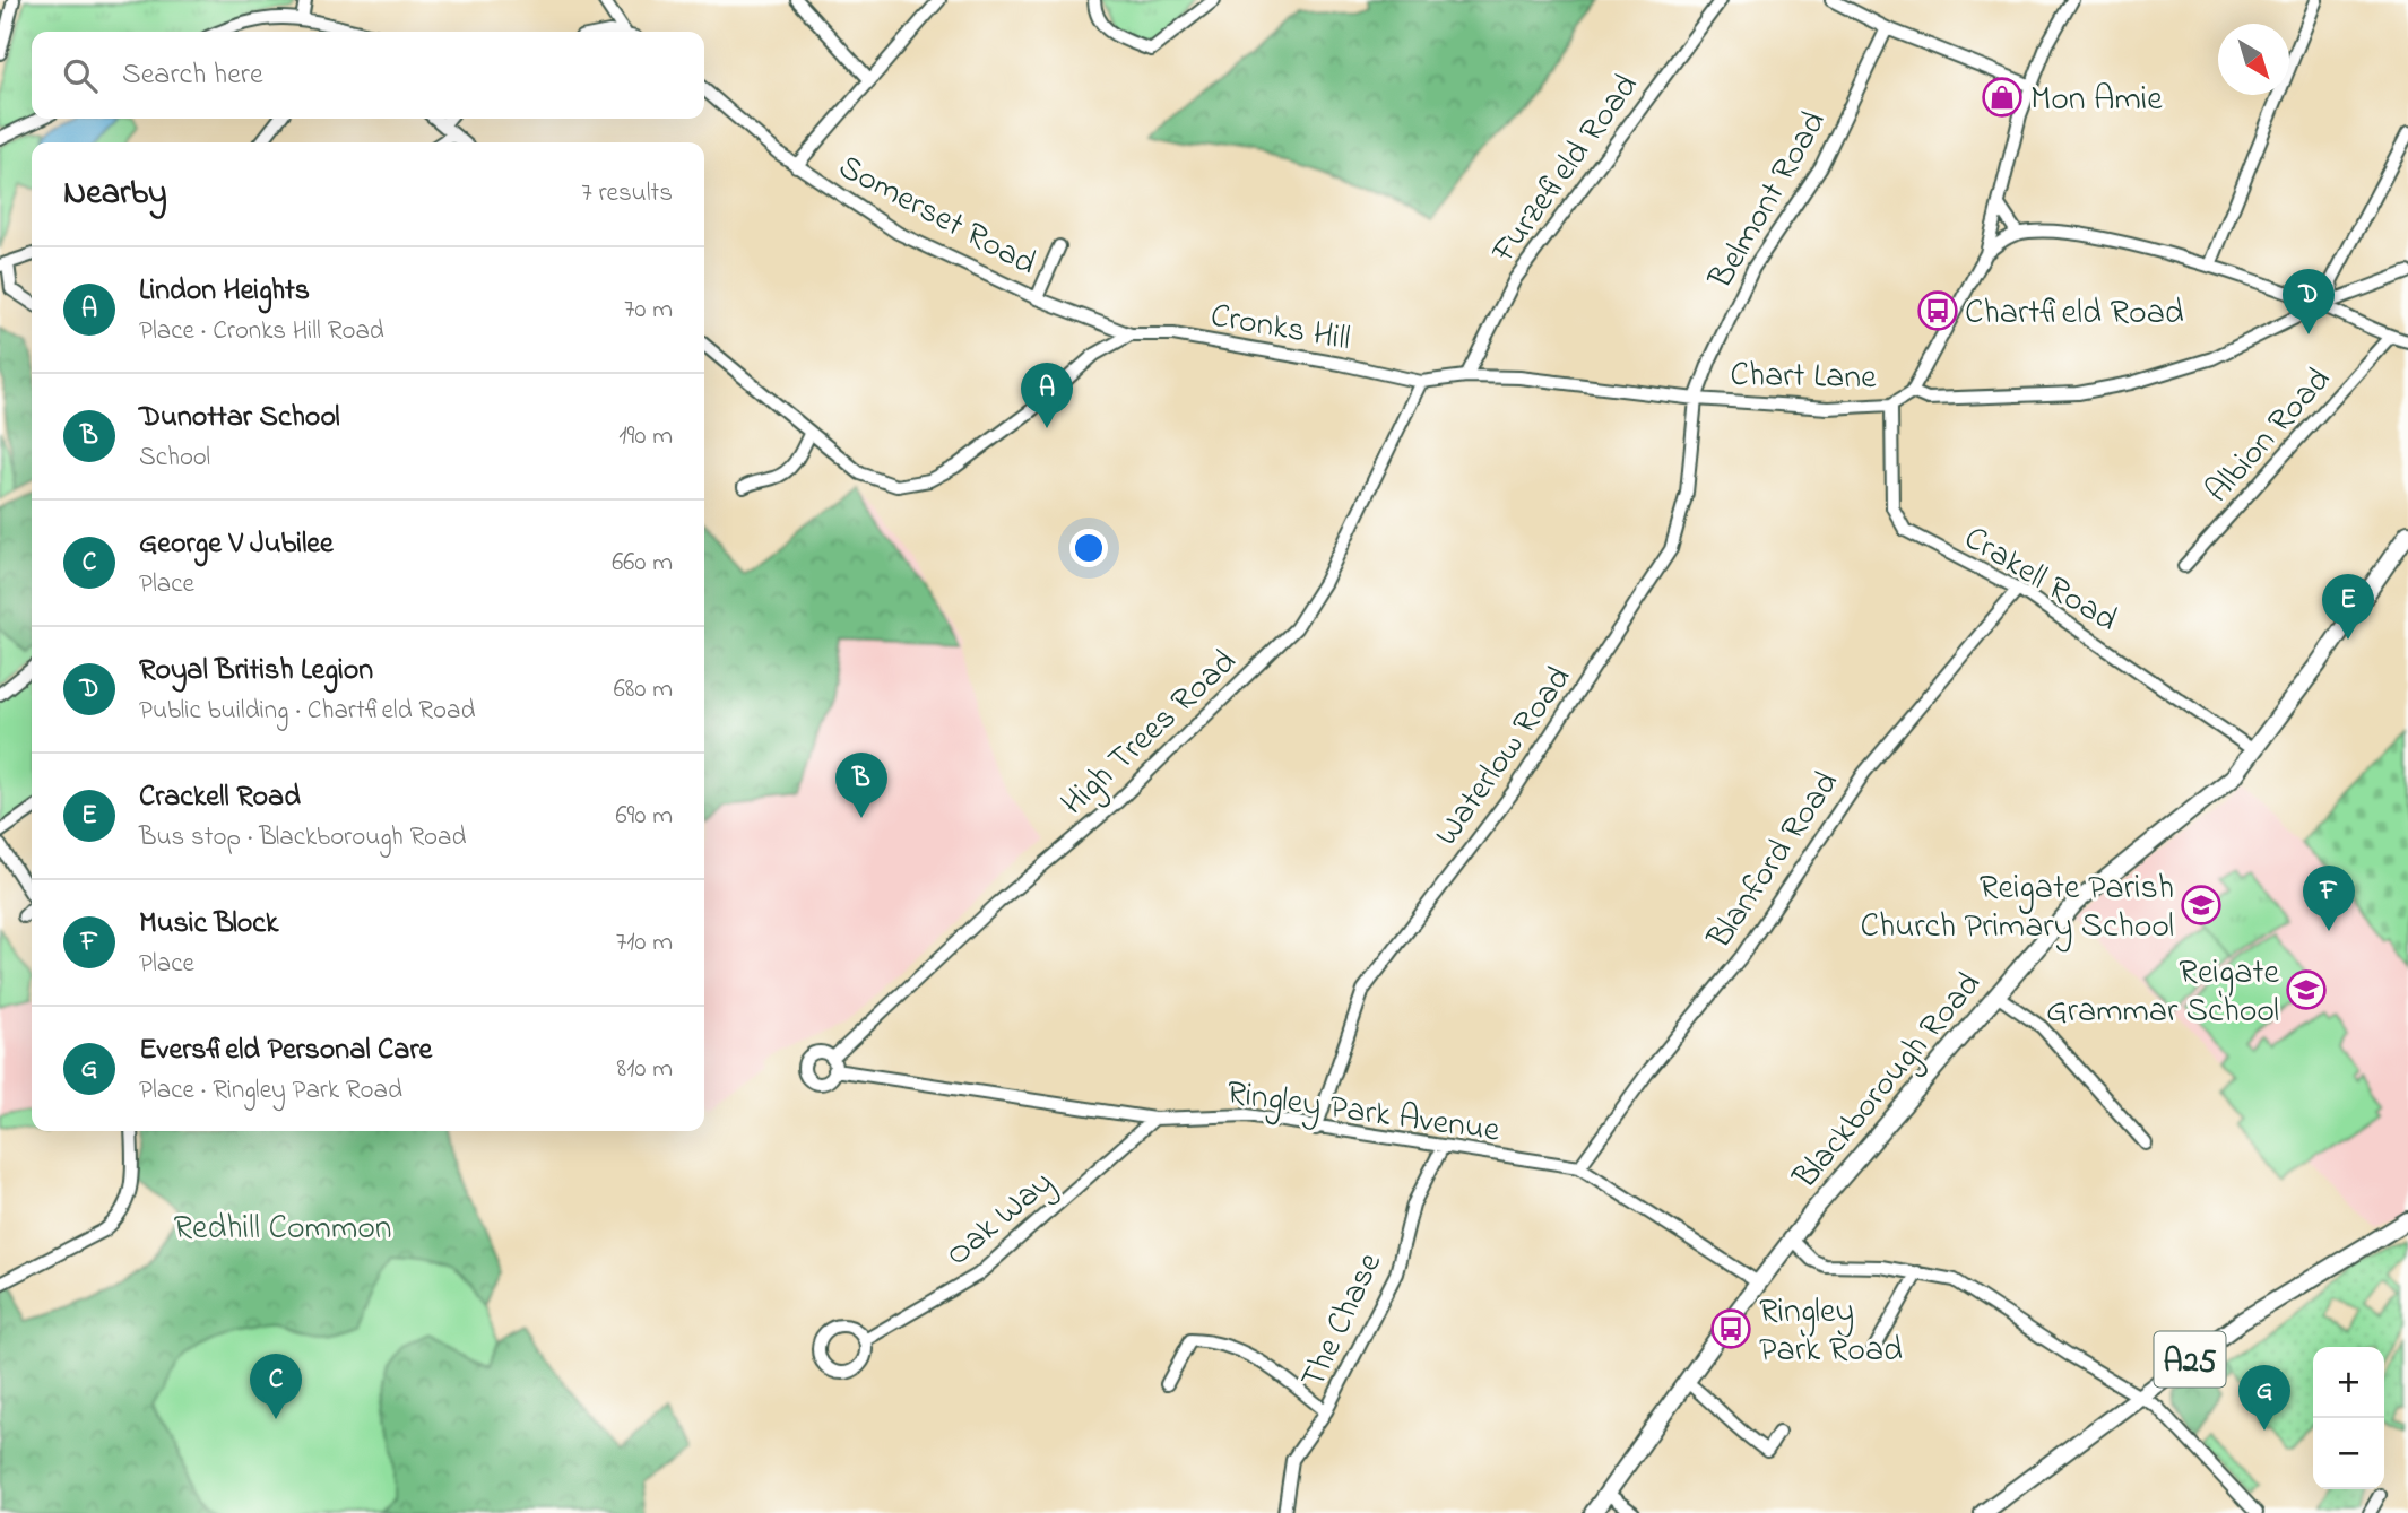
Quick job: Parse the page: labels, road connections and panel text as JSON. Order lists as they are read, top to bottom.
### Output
{
  "streets": {
    "main road": ["Blackborough Road", "A25"],
    "street": [
      "Furzefield Road",
      "Belmont Road",
      "Somerset Road",
      "Cronks Hill",
      "Chart Lane",
      "Albion Road",
      "Crakell Road",
      "High Trees Road",
      "Waterlow Road",
      "Blanford Road",
      "Ringley Park Avenue",
      "Oak Way",
      "The Chase"
    ]
  },
  "crossings": [
    ["Furzefield Road", "Chart Lane"],
    ["Belmont Road", "Chart Lane"],
    ["Belmont Road", "Waterlow Road"],
    ["Somerset Road", "Cronks Hill"],
    ["Cronks Hill", "Chart Lane"],
    ["Cronks Hill", "High Trees Road"],
    ["Chart Lane", "Crakell Road"],
    ["Chart Lane", "High Trees Road"],
    ["Chart Lane", "Waterlow Road"],
    ["Crakell Road", "Blanford Road"],
    ["Crakell Road", "Blackborough Road"],
    ["High Trees Road", "Ringley Park Avenue"],
    ["Waterlow Road", "Ringley Park Avenue"],
    ["Blanford Road", "Ringley Park Avenue"],
    ["Blackborough Road", "Ringley Park Avenue"],
    ["Ringley Park Avenue", "Oak Way"],
    ["Ringley Park Avenue", "The Chase"]
  ],
  "parks": ["Redhill Common"],
  "places": {
    "shop": ["Mon Amie"],
    "bus stop": ["Chartfield Road", "Ringley Park Road"],
    "school or university": ["Reigate Parish Church Primary School", "Reigate Grammar School"]
  },
  "north": "bottom right",
  "page": {
    "search": "Search here",
    "heading": ["Nearby", "7 results"],
    "list": [
      {
        "mark": "A",
        "name": "Lindon Heights",
        "note": "Place · Cronks Hill Road",
        "value": "70 m"
      },
      {
        "mark": "B",
        "name": "Dunottar School",
        "note": "School",
        "value": "190 m"
      },
      {
        "mark": "C",
        "name": "George V Jubilee",
        "note": "Place",
        "value": "660 m"
      },
      {
        "mark": "D",
        "name": "Royal British Legion",
        "note": "Public building · Chartfield Road",
        "value": "680 m"
      },
      {
        "mark": "E",
        "name": "Crackell Road",
        "note": "Bus stop · Blackborough Road",
        "value": "690 m"
      },
      {
        "mark": "F",
        "name": "Music Block",
        "note": "Place",
        "value": "710 m"
      },
      {
        "mark": "G",
        "name": "Eversfield Personal Care",
        "note": "Place · Ringley Park Road",
        "value": "810 m"
      }
    ],
    "pins": [
      "D",
      "A",
      "E",
      "B",
      "F",
      "C",
      "G"
    ],
    "map_buttons": ["+", "−"]
  }
}
